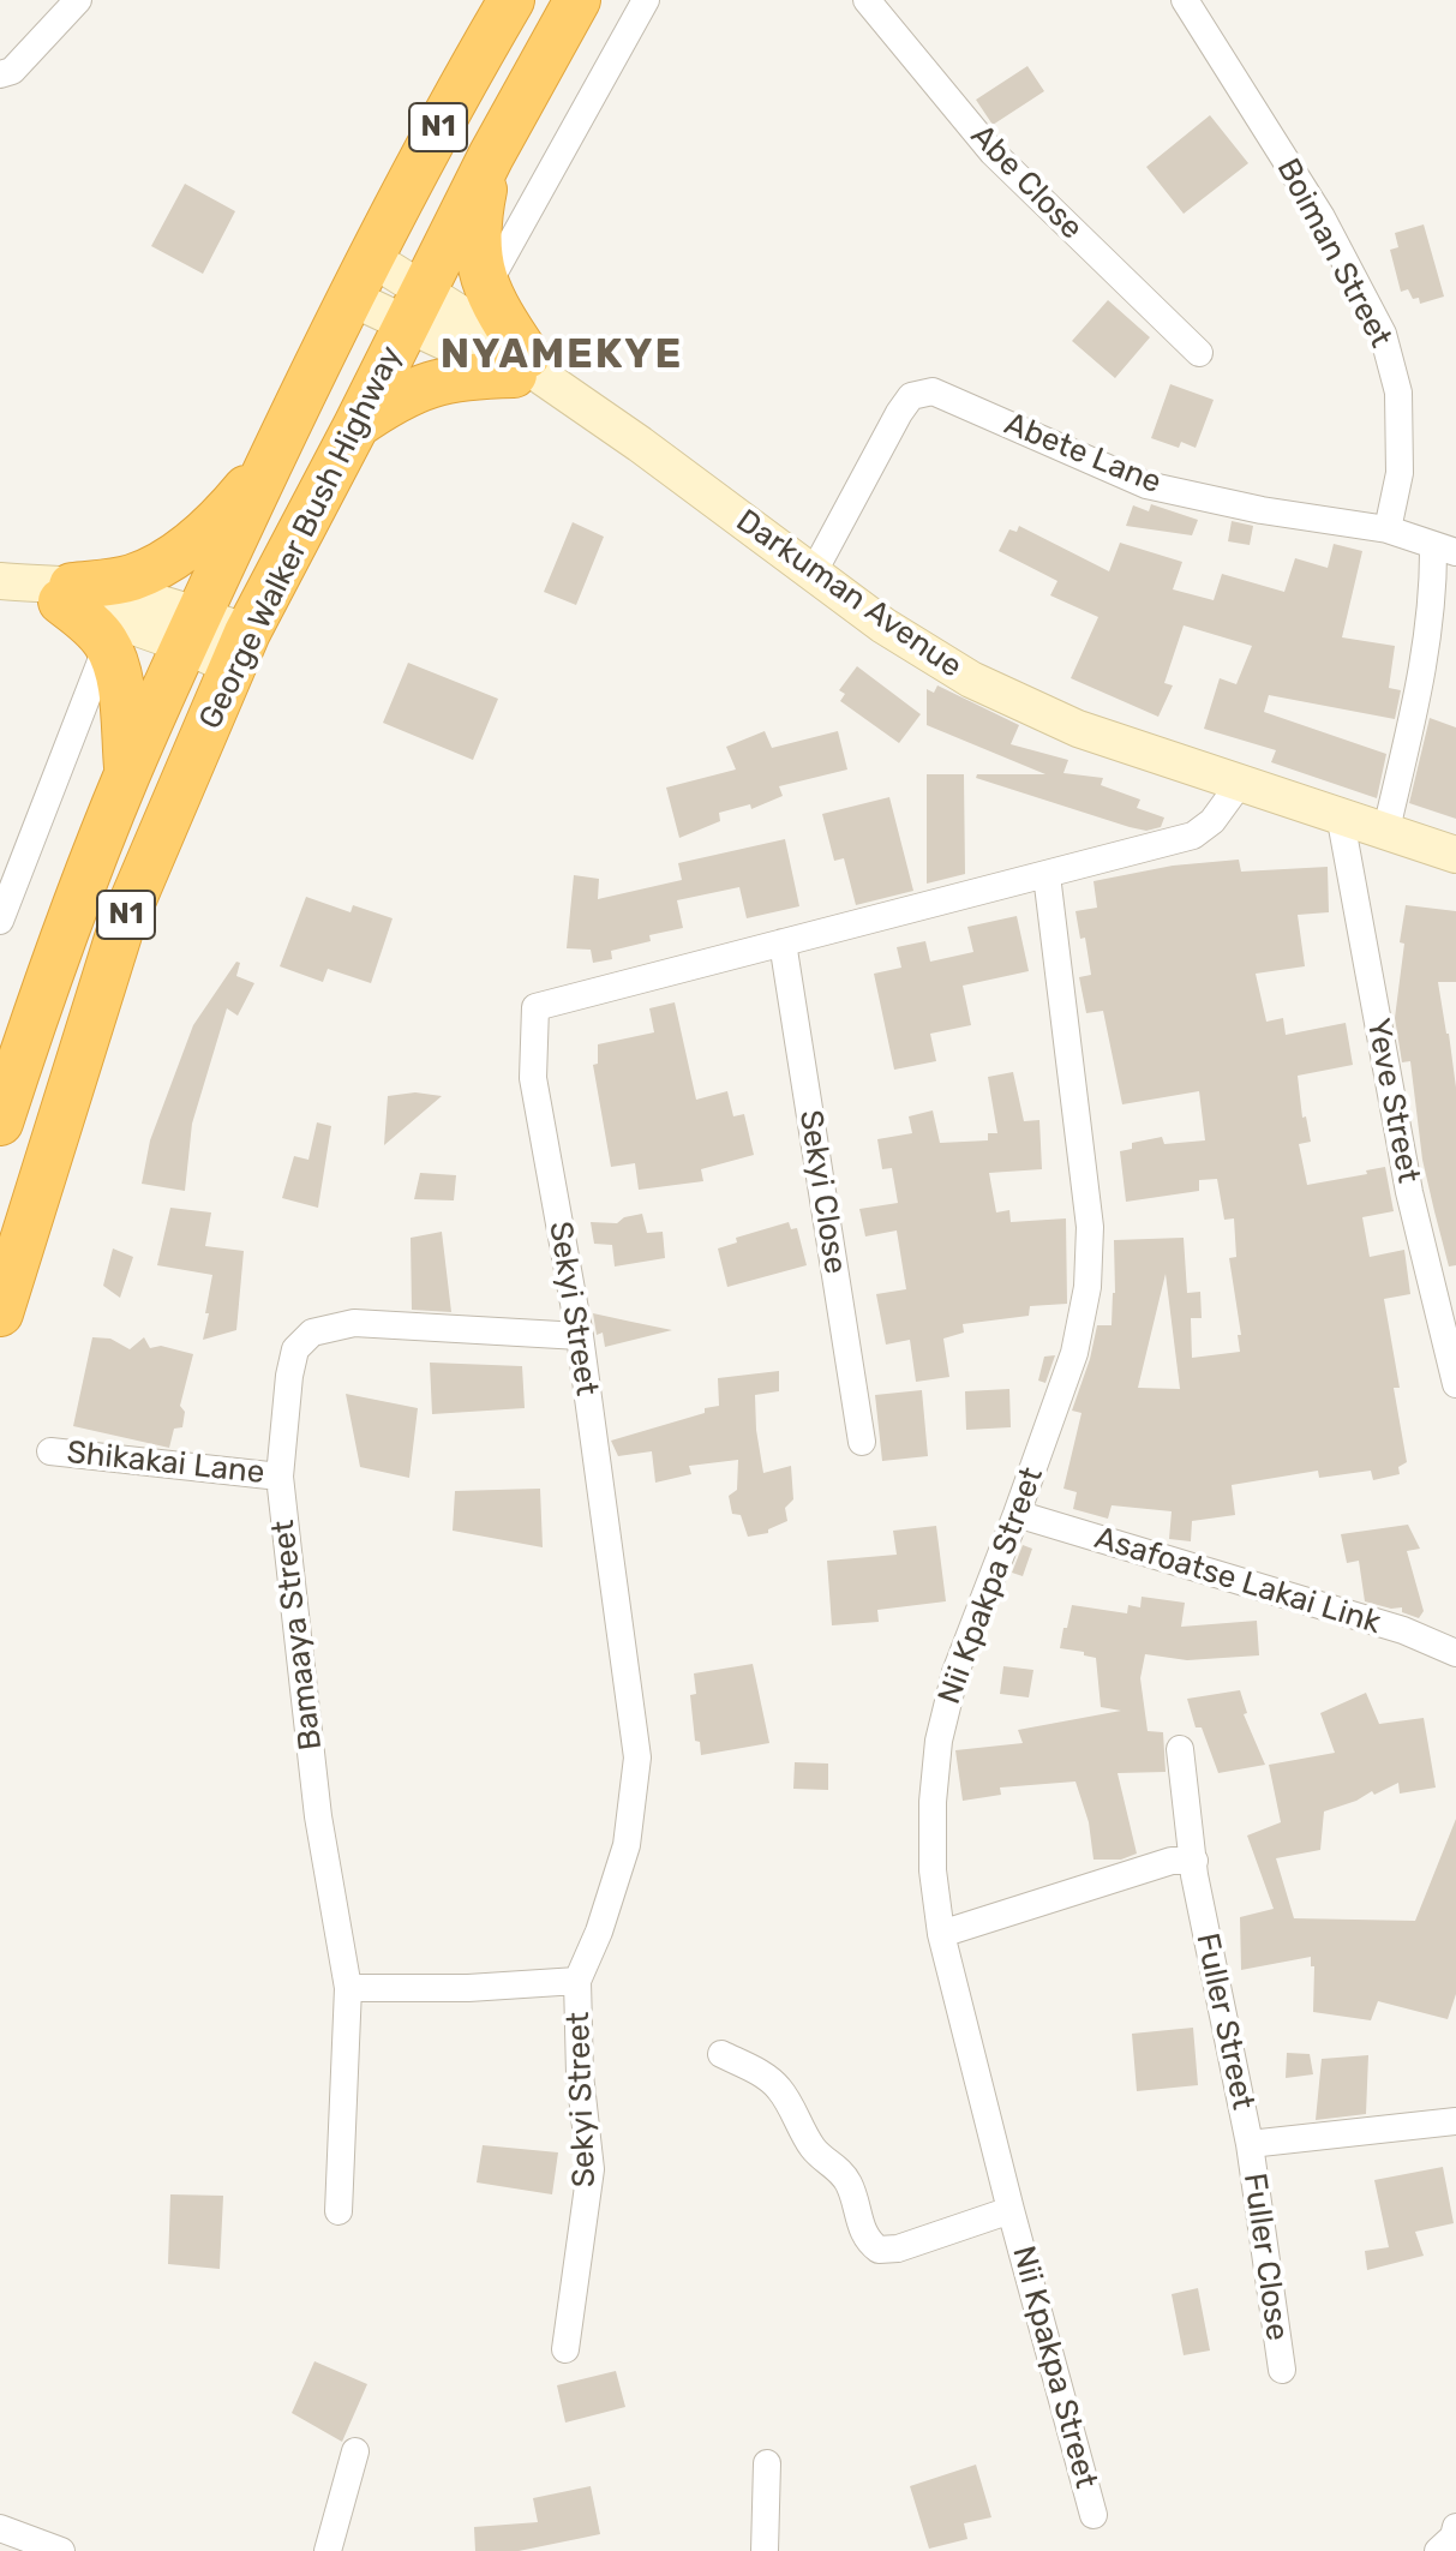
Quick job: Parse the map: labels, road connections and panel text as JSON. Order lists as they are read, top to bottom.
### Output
{
  "streets": {
    "highway": ["N1", "George Walker Bush Highway"],
    "street": [
      "Abe Close",
      "Boiman Street",
      "Abete Lane",
      "Darkuman Avenue",
      "Yeve Street",
      "Sekyi Close",
      "Sekyi Street",
      "Shikakai Lane",
      "Asafoatse Lakai Link",
      "Nii Kpakpa Street",
      "Bamaaya Street",
      "Fuller Street",
      "Fuller Close"
    ]
  },
  "crossings": [
    ["Boiman Street", "Abete Lane"],
    ["Abete Lane", "Darkuman Avenue"],
    ["George Walker Bush Highway", "Darkuman Avenue"],
    ["Darkuman Avenue", "Yeve Street"],
    ["Darkuman Avenue", "Sekyi Street"],
    ["Sekyi Close", "Sekyi Street"],
    ["Sekyi Street", "Nii Kpakpa Street"],
    ["Sekyi Street", "Bamaaya Street"],
    ["Shikakai Lane", "Bamaaya Street"],
    ["Asafoatse Lakai Link", "Nii Kpakpa Street"],
    ["Fuller Street", "Fuller Close"]
  ],
  "districts": ["NYAMEKYE"]
}
